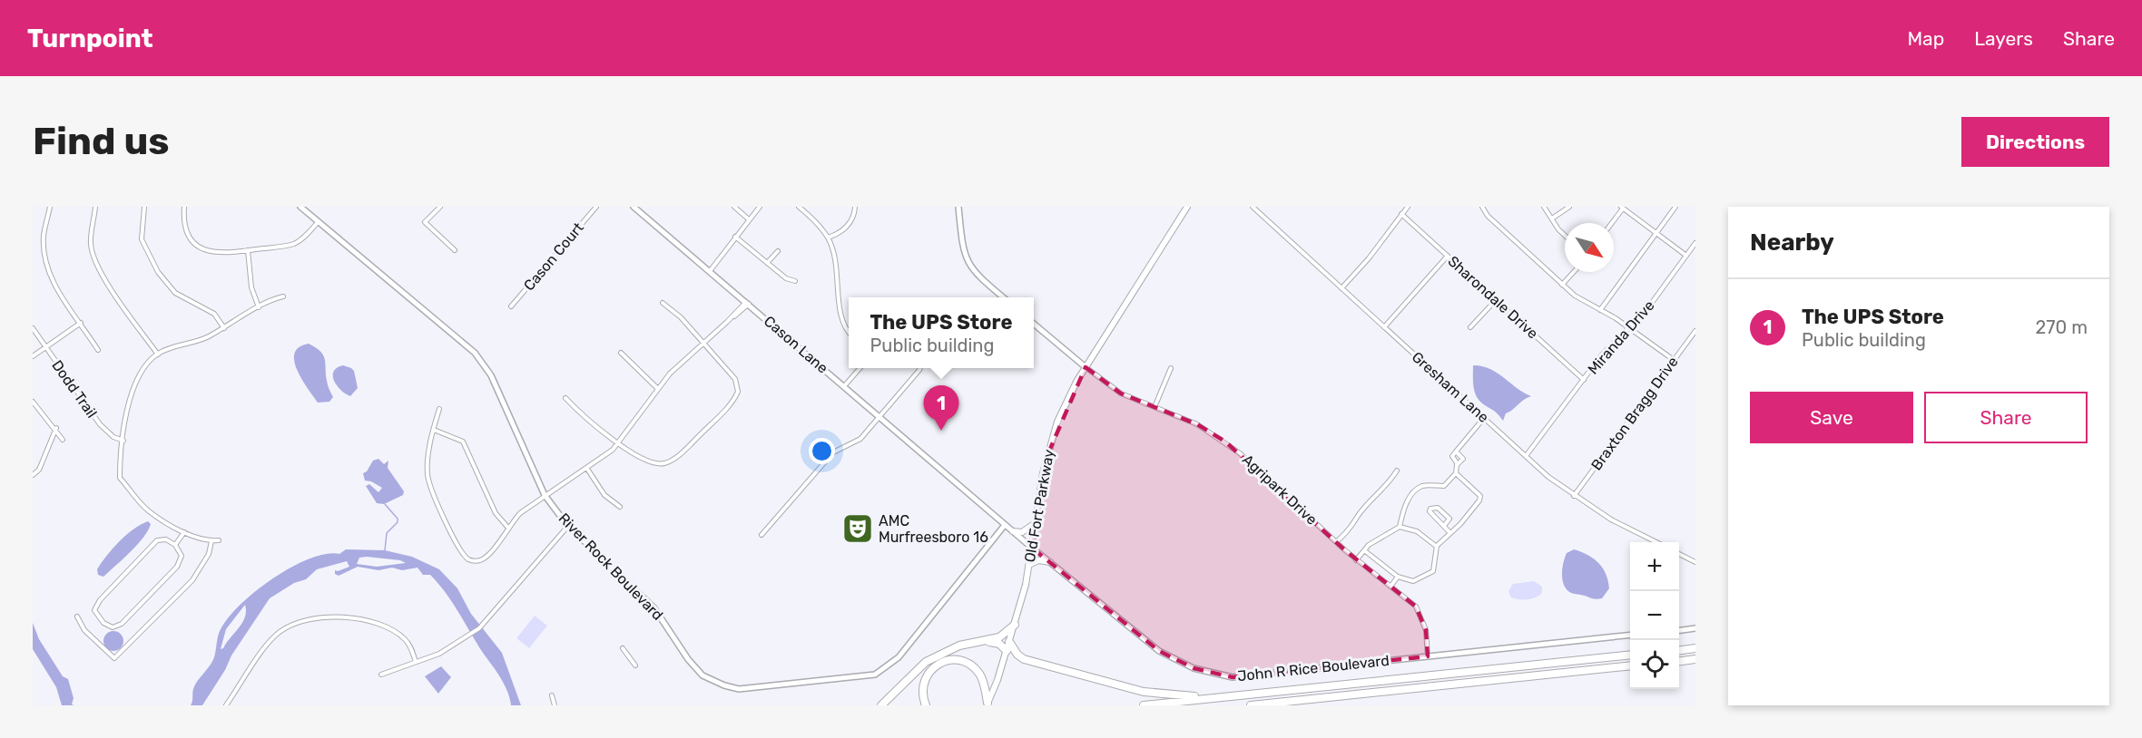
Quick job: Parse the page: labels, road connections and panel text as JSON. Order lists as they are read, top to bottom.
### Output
{
  "streets": {
    "main road": ["Old Fort Parkway"],
    "street": [
      "Cason Court",
      "Sharondale Drive",
      "Miranda Drive",
      "Cason Lane",
      "Gresham Lane",
      "Dodd Trail",
      "Braxton Bragg Drive",
      "Agripark Drive",
      "River Rock Boulevard",
      "John R Rice Boulevard"
    ]
  },
  "crossings": [
    ["Sharondale Drive", "Miranda Drive"],
    ["Miranda Drive", "Gresham Lane"],
    ["Cason Lane", "Old Fort Parkway"],
    ["Cason Lane", "River Rock Boulevard"],
    ["Cason Lane", "John R Rice Boulevard"],
    ["Gresham Lane", "Braxton Bragg Drive"],
    ["Agripark Drive", "Old Fort Parkway"],
    ["Agripark Drive", "John R Rice Boulevard"],
    ["Old Fort Parkway", "John R Rice Boulevard"]
  ],
  "places": {
    "theatre": ["AMC Murfreesboro 16"]
  },
  "north": "bottom right",
  "page": {
    "header": "Turnpoint",
    "nav": ["Map", "Layers", "Share"],
    "buttons": [
      "Directions",
      ["Save", "Share"]
    ],
    "title": "Find us",
    "heading": "Nearby",
    "list": [
      {
        "mark": "1",
        "name": "The UPS Store",
        "note": "Public building",
        "value": "270 m"
      }
    ],
    "popup": ["The UPS Store", "Public building"],
    "pins": "1",
    "map_buttons": ["+", "−"]
  }
}
